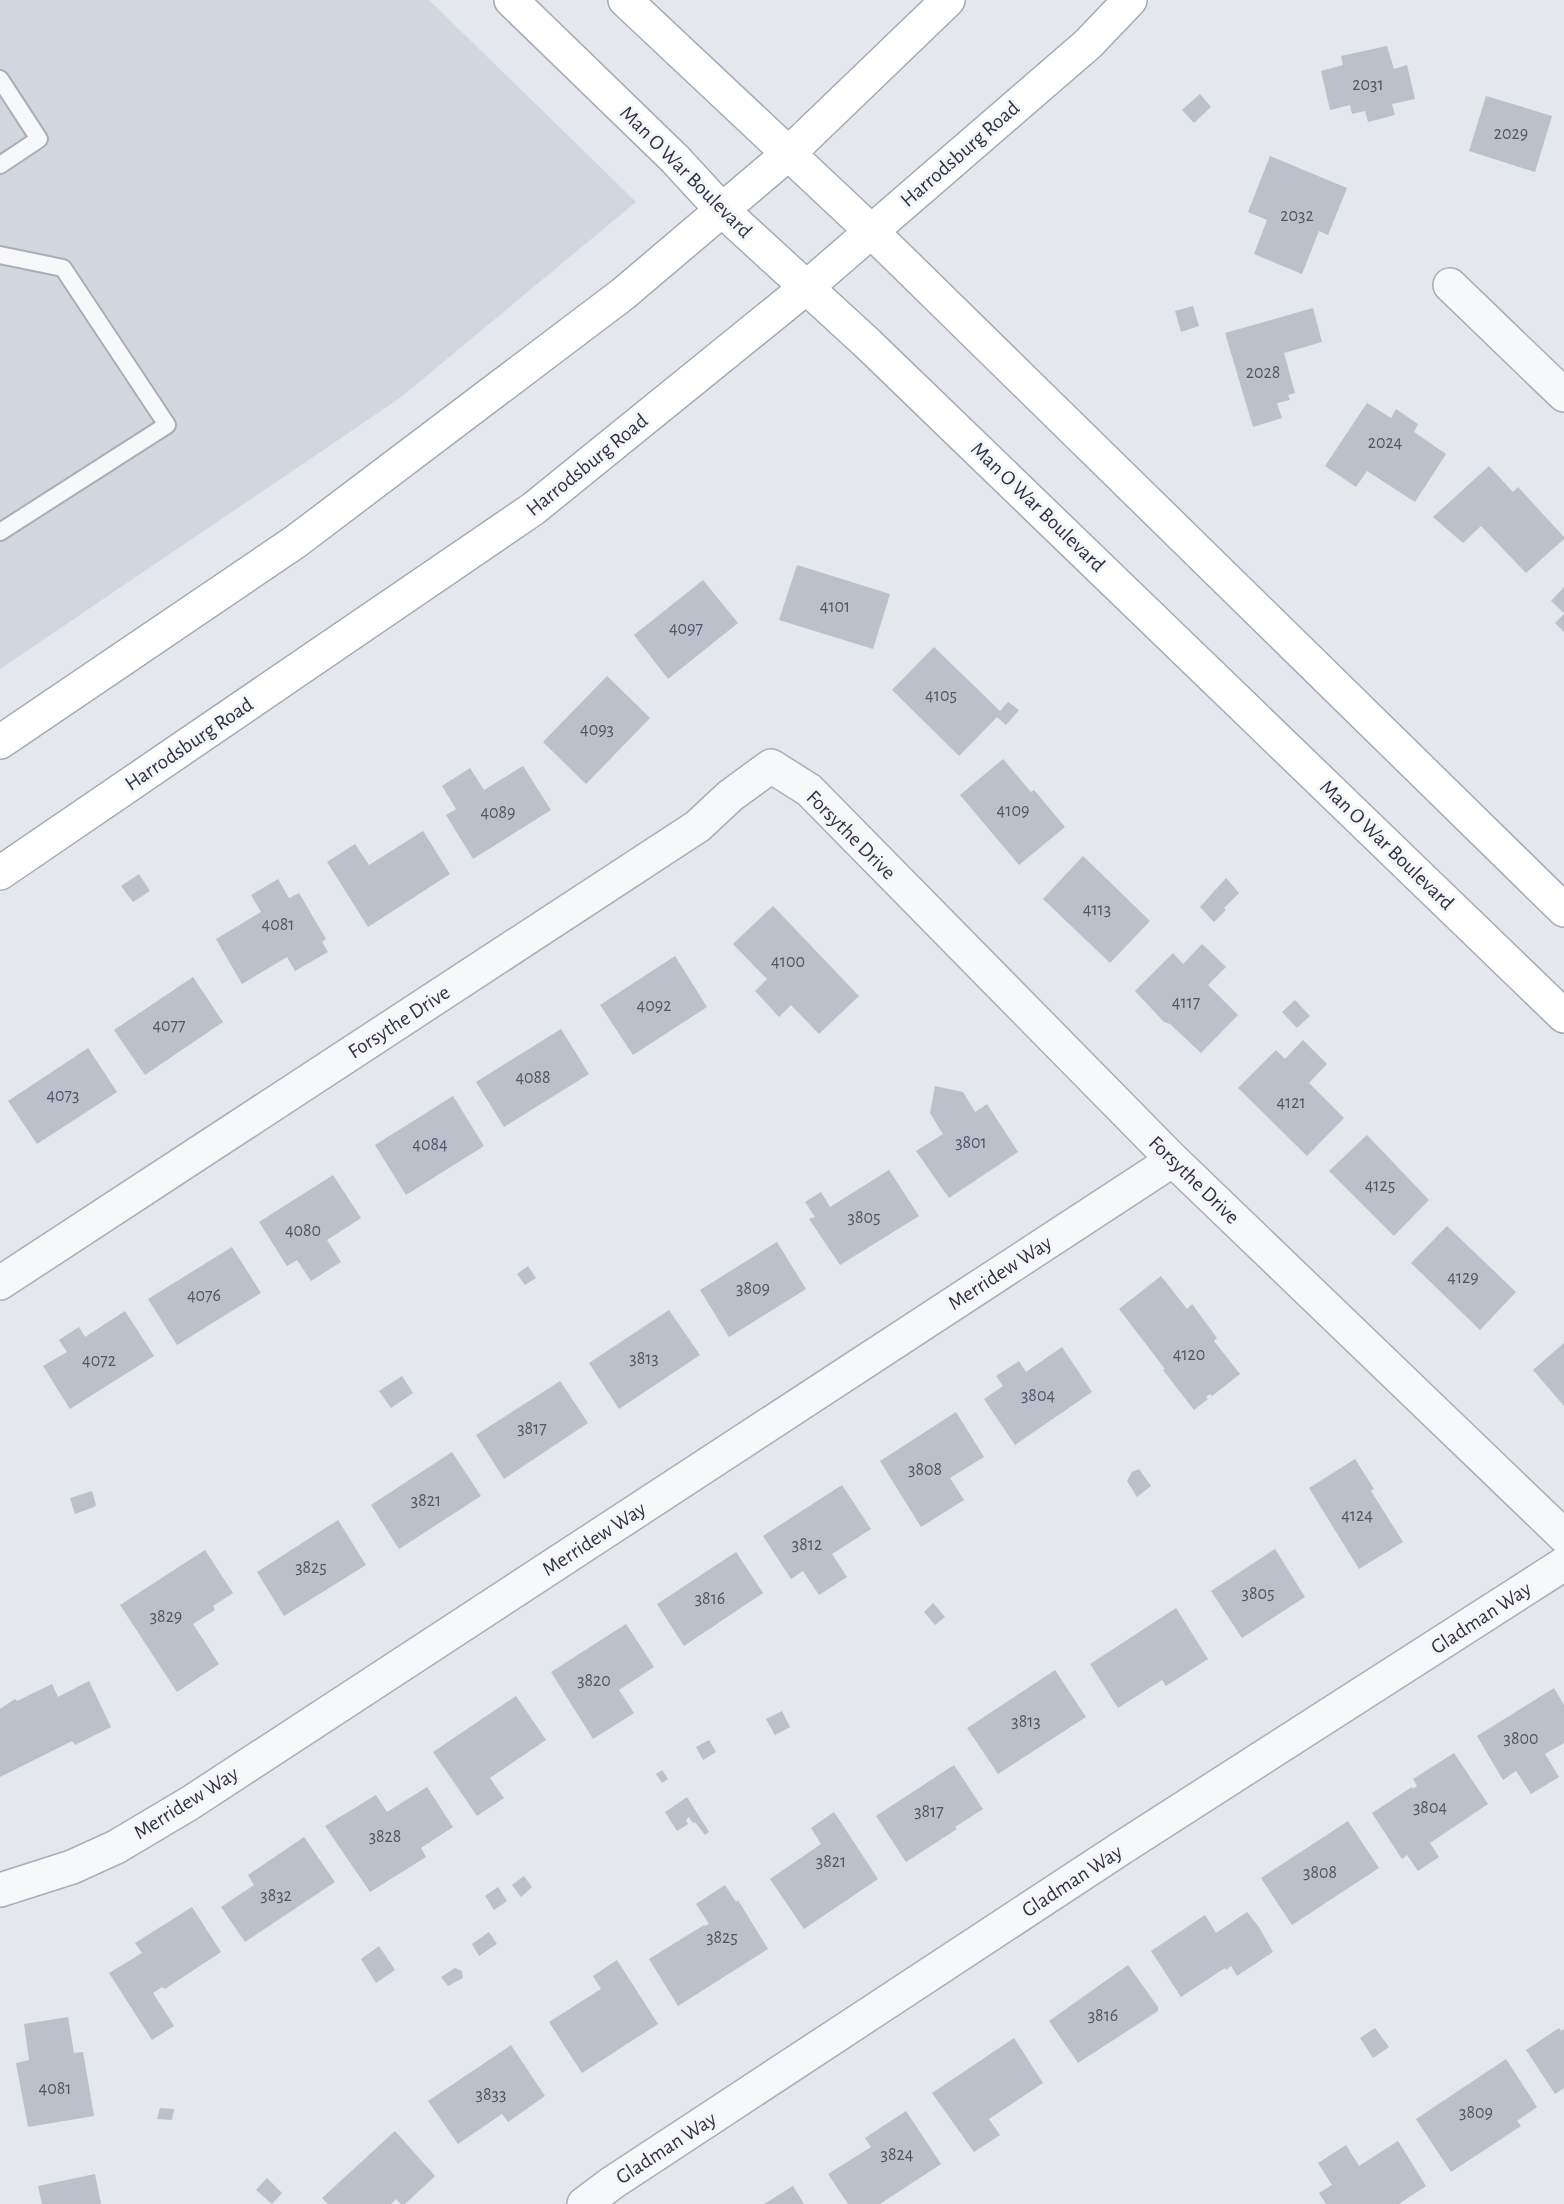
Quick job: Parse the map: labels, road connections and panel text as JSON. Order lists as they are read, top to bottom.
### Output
{
  "streets": {
    "main road": ["Harrodsburg Road", "Man O War Boulevard"],
    "street": ["Forsythe Drive", "Merridew Way", "Gladman Way"]
  },
  "crossings": [
    ["Harrodsburg Road", "Man O War Boulevard"],
    ["Forsythe Drive", "Merridew Way"]
  ],
  "house_numbers": [
    "2031",
    "2029",
    "2032",
    "2028",
    "2024",
    "4101",
    "4097",
    "4105",
    "4093",
    "4109",
    "4089",
    "4113",
    "4081",
    "4100",
    "4117",
    "4092",
    "4077",
    "4088",
    "4073",
    "4121",
    "3801",
    "4084",
    "4125",
    "3805",
    "4080",
    "4129",
    "3809",
    "4076",
    "4120",
    "3813",
    "4072",
    "3804",
    "3817",
    "3808",
    "3821",
    "4124",
    "3812",
    "3825",
    "3805",
    "3816",
    "3829",
    "3820",
    "3813",
    "3800",
    "3804",
    "3817",
    "3828",
    "3821",
    "3808",
    "3832",
    "3825",
    "3816",
    "4081",
    "3833",
    "3809",
    "3824"
  ]
}
